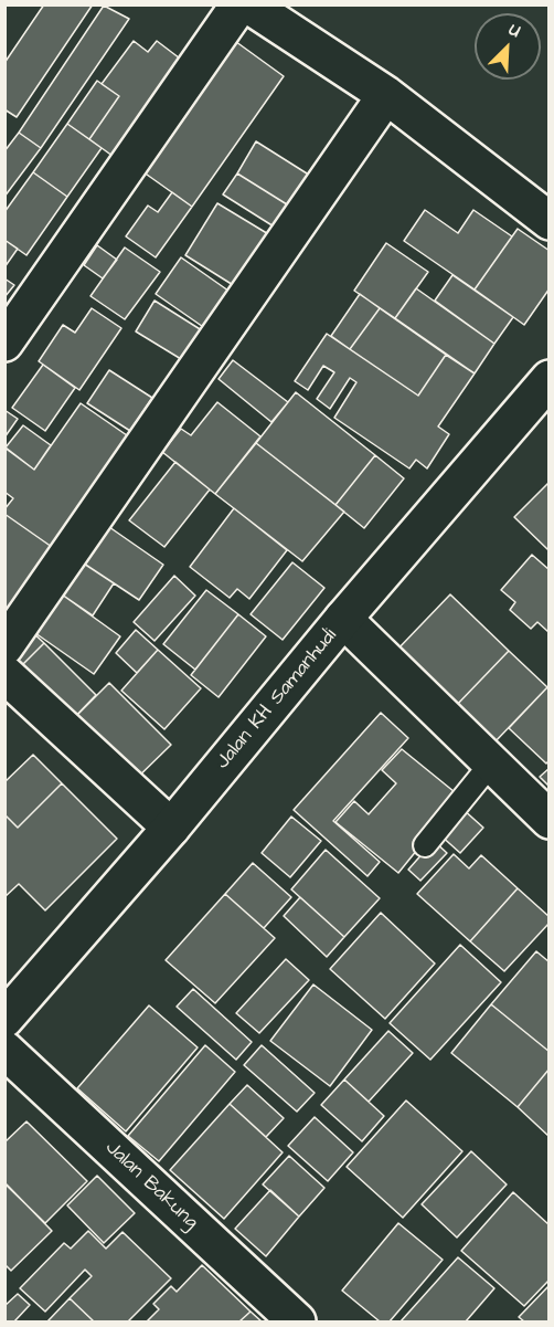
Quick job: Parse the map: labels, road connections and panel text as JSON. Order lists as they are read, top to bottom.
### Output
{
  "streets": {
    "street": ["Jalan KH Samanhudi", "Jalan Bakung"]
  },
  "north": "top right"
}
